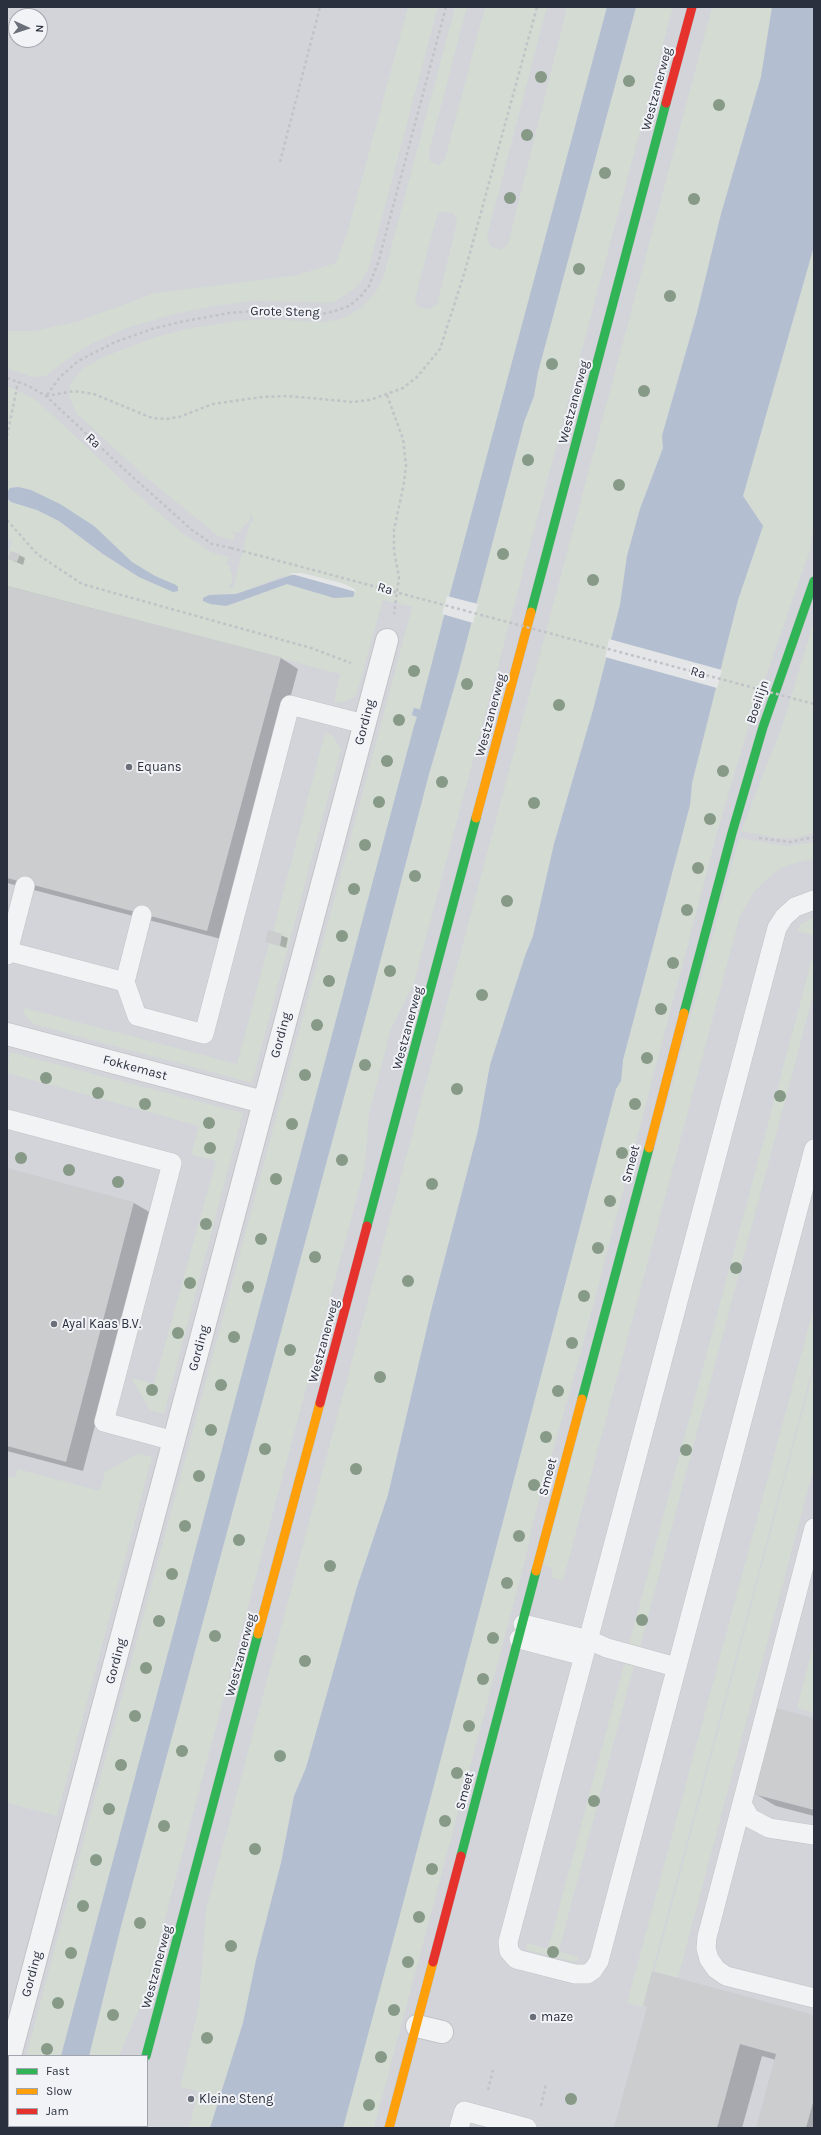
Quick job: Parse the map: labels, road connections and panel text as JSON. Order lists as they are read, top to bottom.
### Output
{
  "streets": {
    "main road": ["Westzanerweg", "Boeilijn", "Smeet"],
    "street": ["Gording", "Fokkemast"],
    "path": ["Grote Steng", "Ra"]
  },
  "crossings": [
    ["Grote Steng", "Ra"],
    ["Boeilijn", "Smeet"],
    ["Gording", "Fokkemast"]
  ],
  "places": [
    "Equans",
    "Ayal Kaas B.V.",
    "maze",
    "Kleine Steng"
  ],
  "legend": ["Fast", "Slow", "Jam"],
  "north": "right"
}
